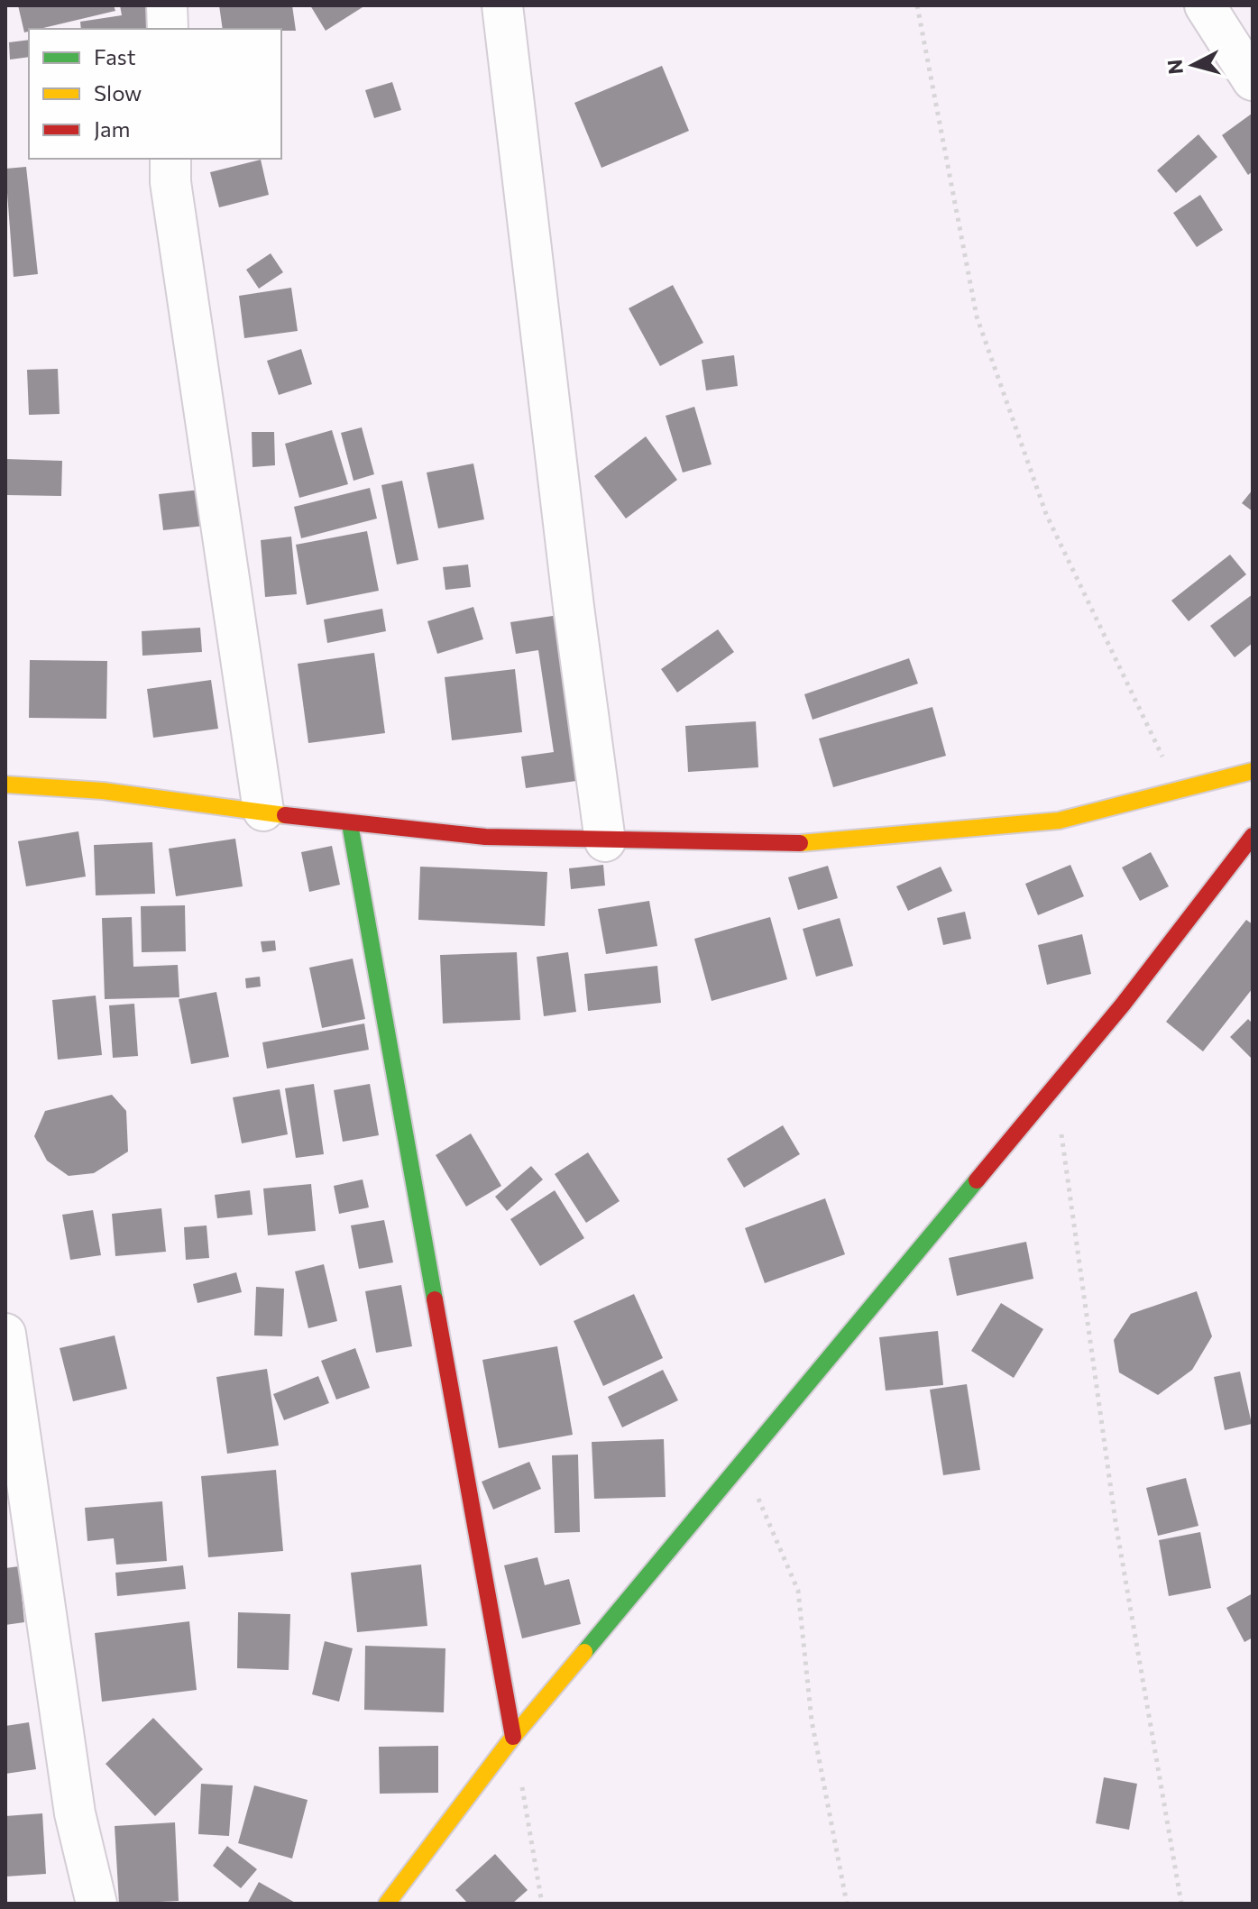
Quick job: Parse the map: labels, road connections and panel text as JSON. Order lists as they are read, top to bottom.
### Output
{
  "legend": ["Fast", "Slow", "Jam"],
  "north": "left"
}
